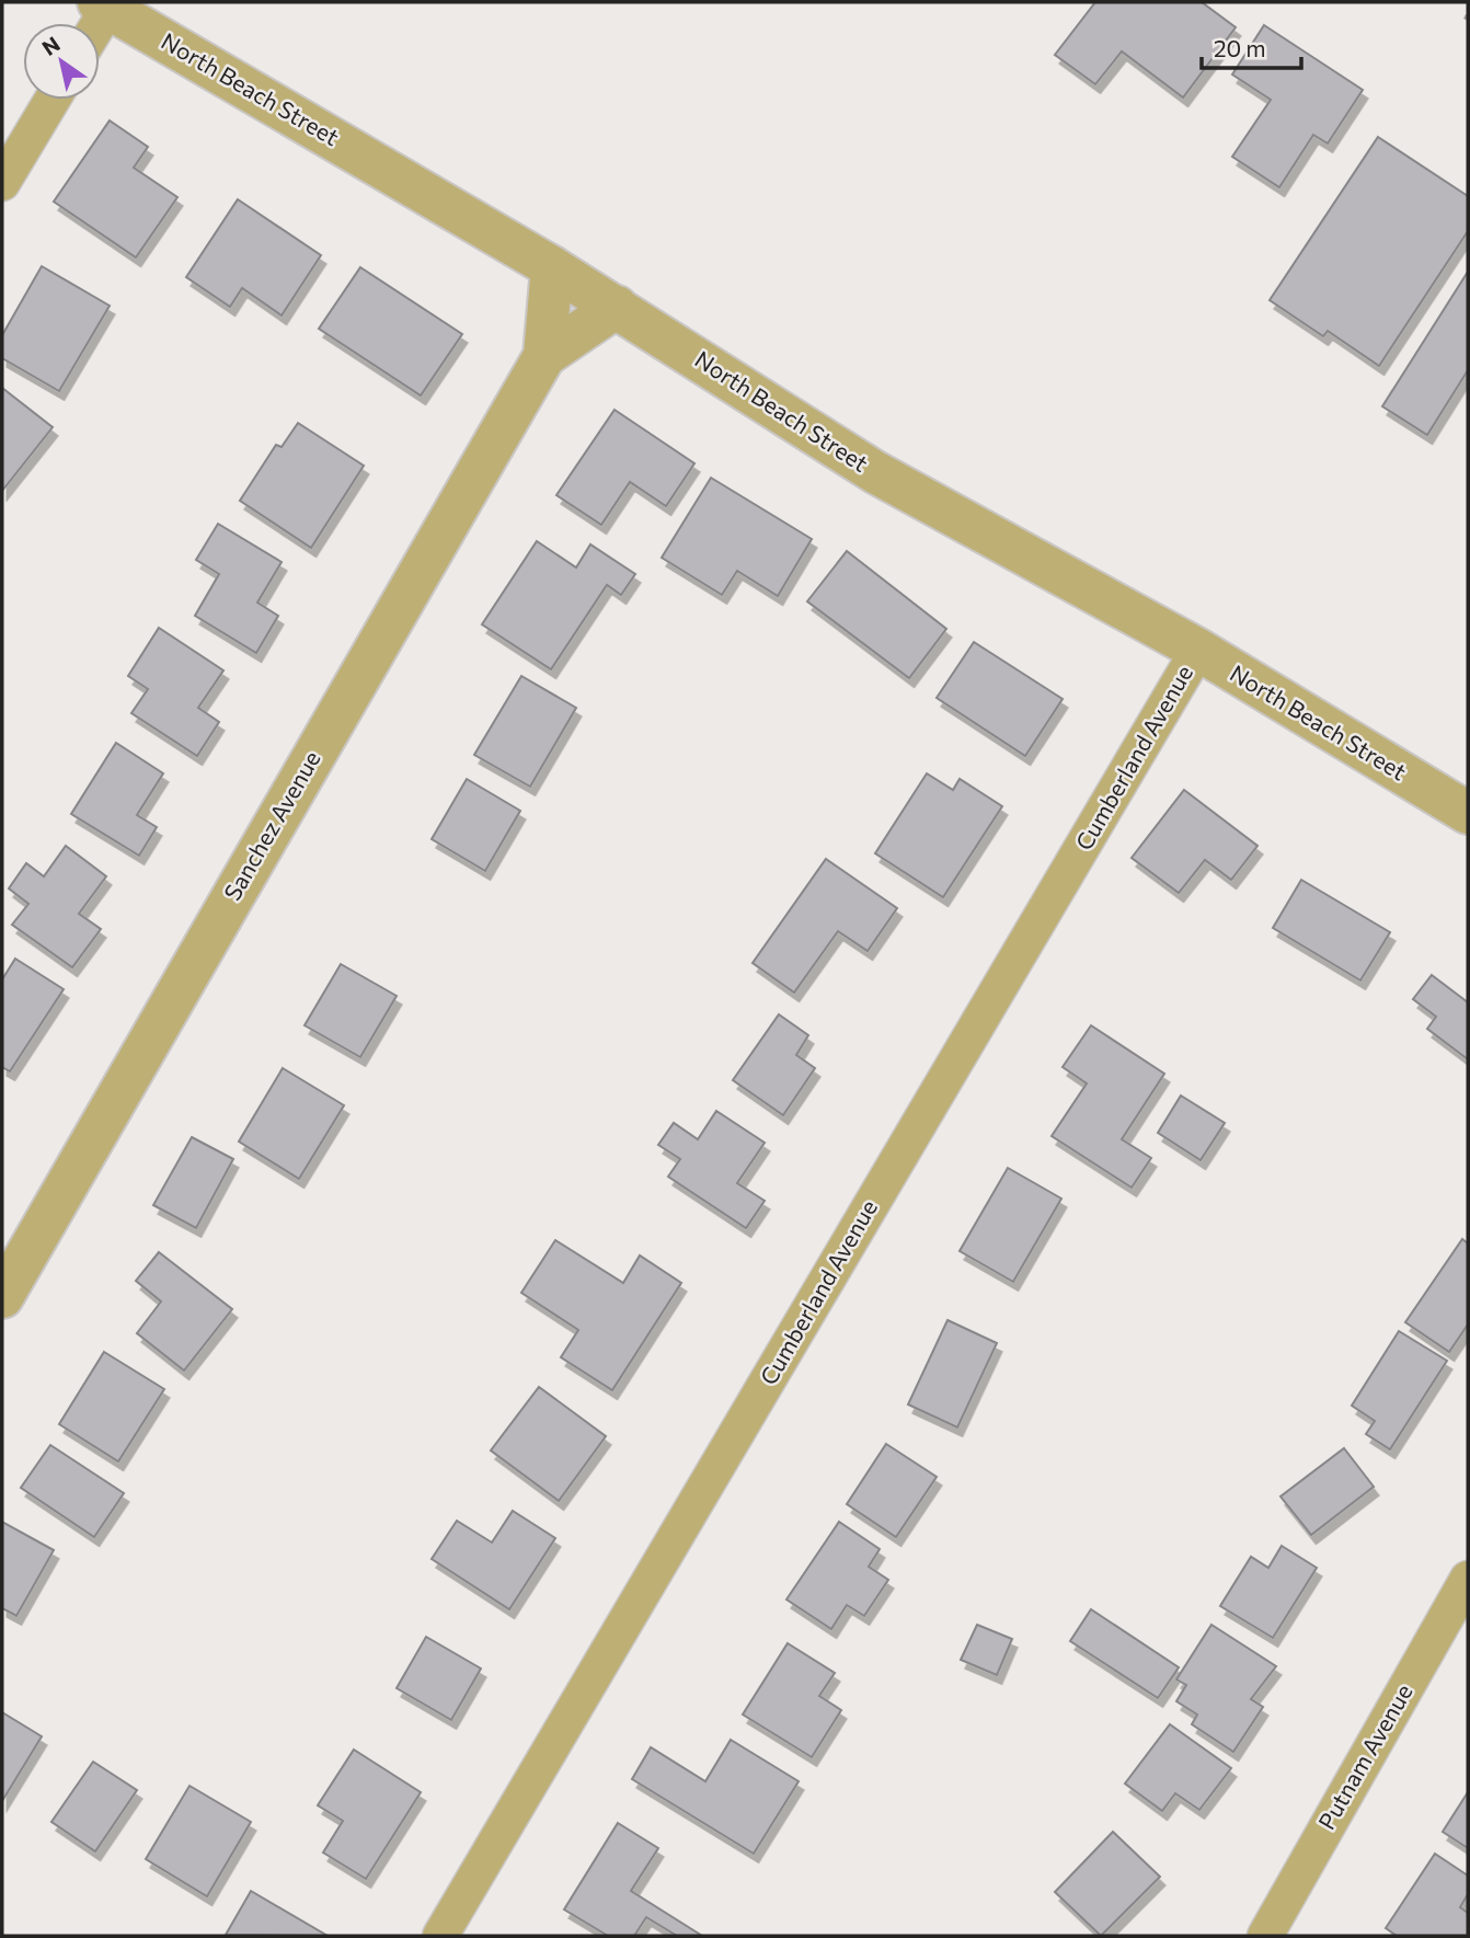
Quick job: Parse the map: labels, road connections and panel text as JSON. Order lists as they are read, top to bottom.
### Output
{
  "streets": {
    "street": [
      "North Beach Street",
      "Cumberland Avenue",
      "Sanchez Avenue",
      "Putnam Avenue"
    ]
  },
  "crossings": [
    ["North Beach Street", "Cumberland Avenue"],
    ["North Beach Street", "Sanchez Avenue"]
  ],
  "scale_bar": "20 m",
  "north": "top left"
}
